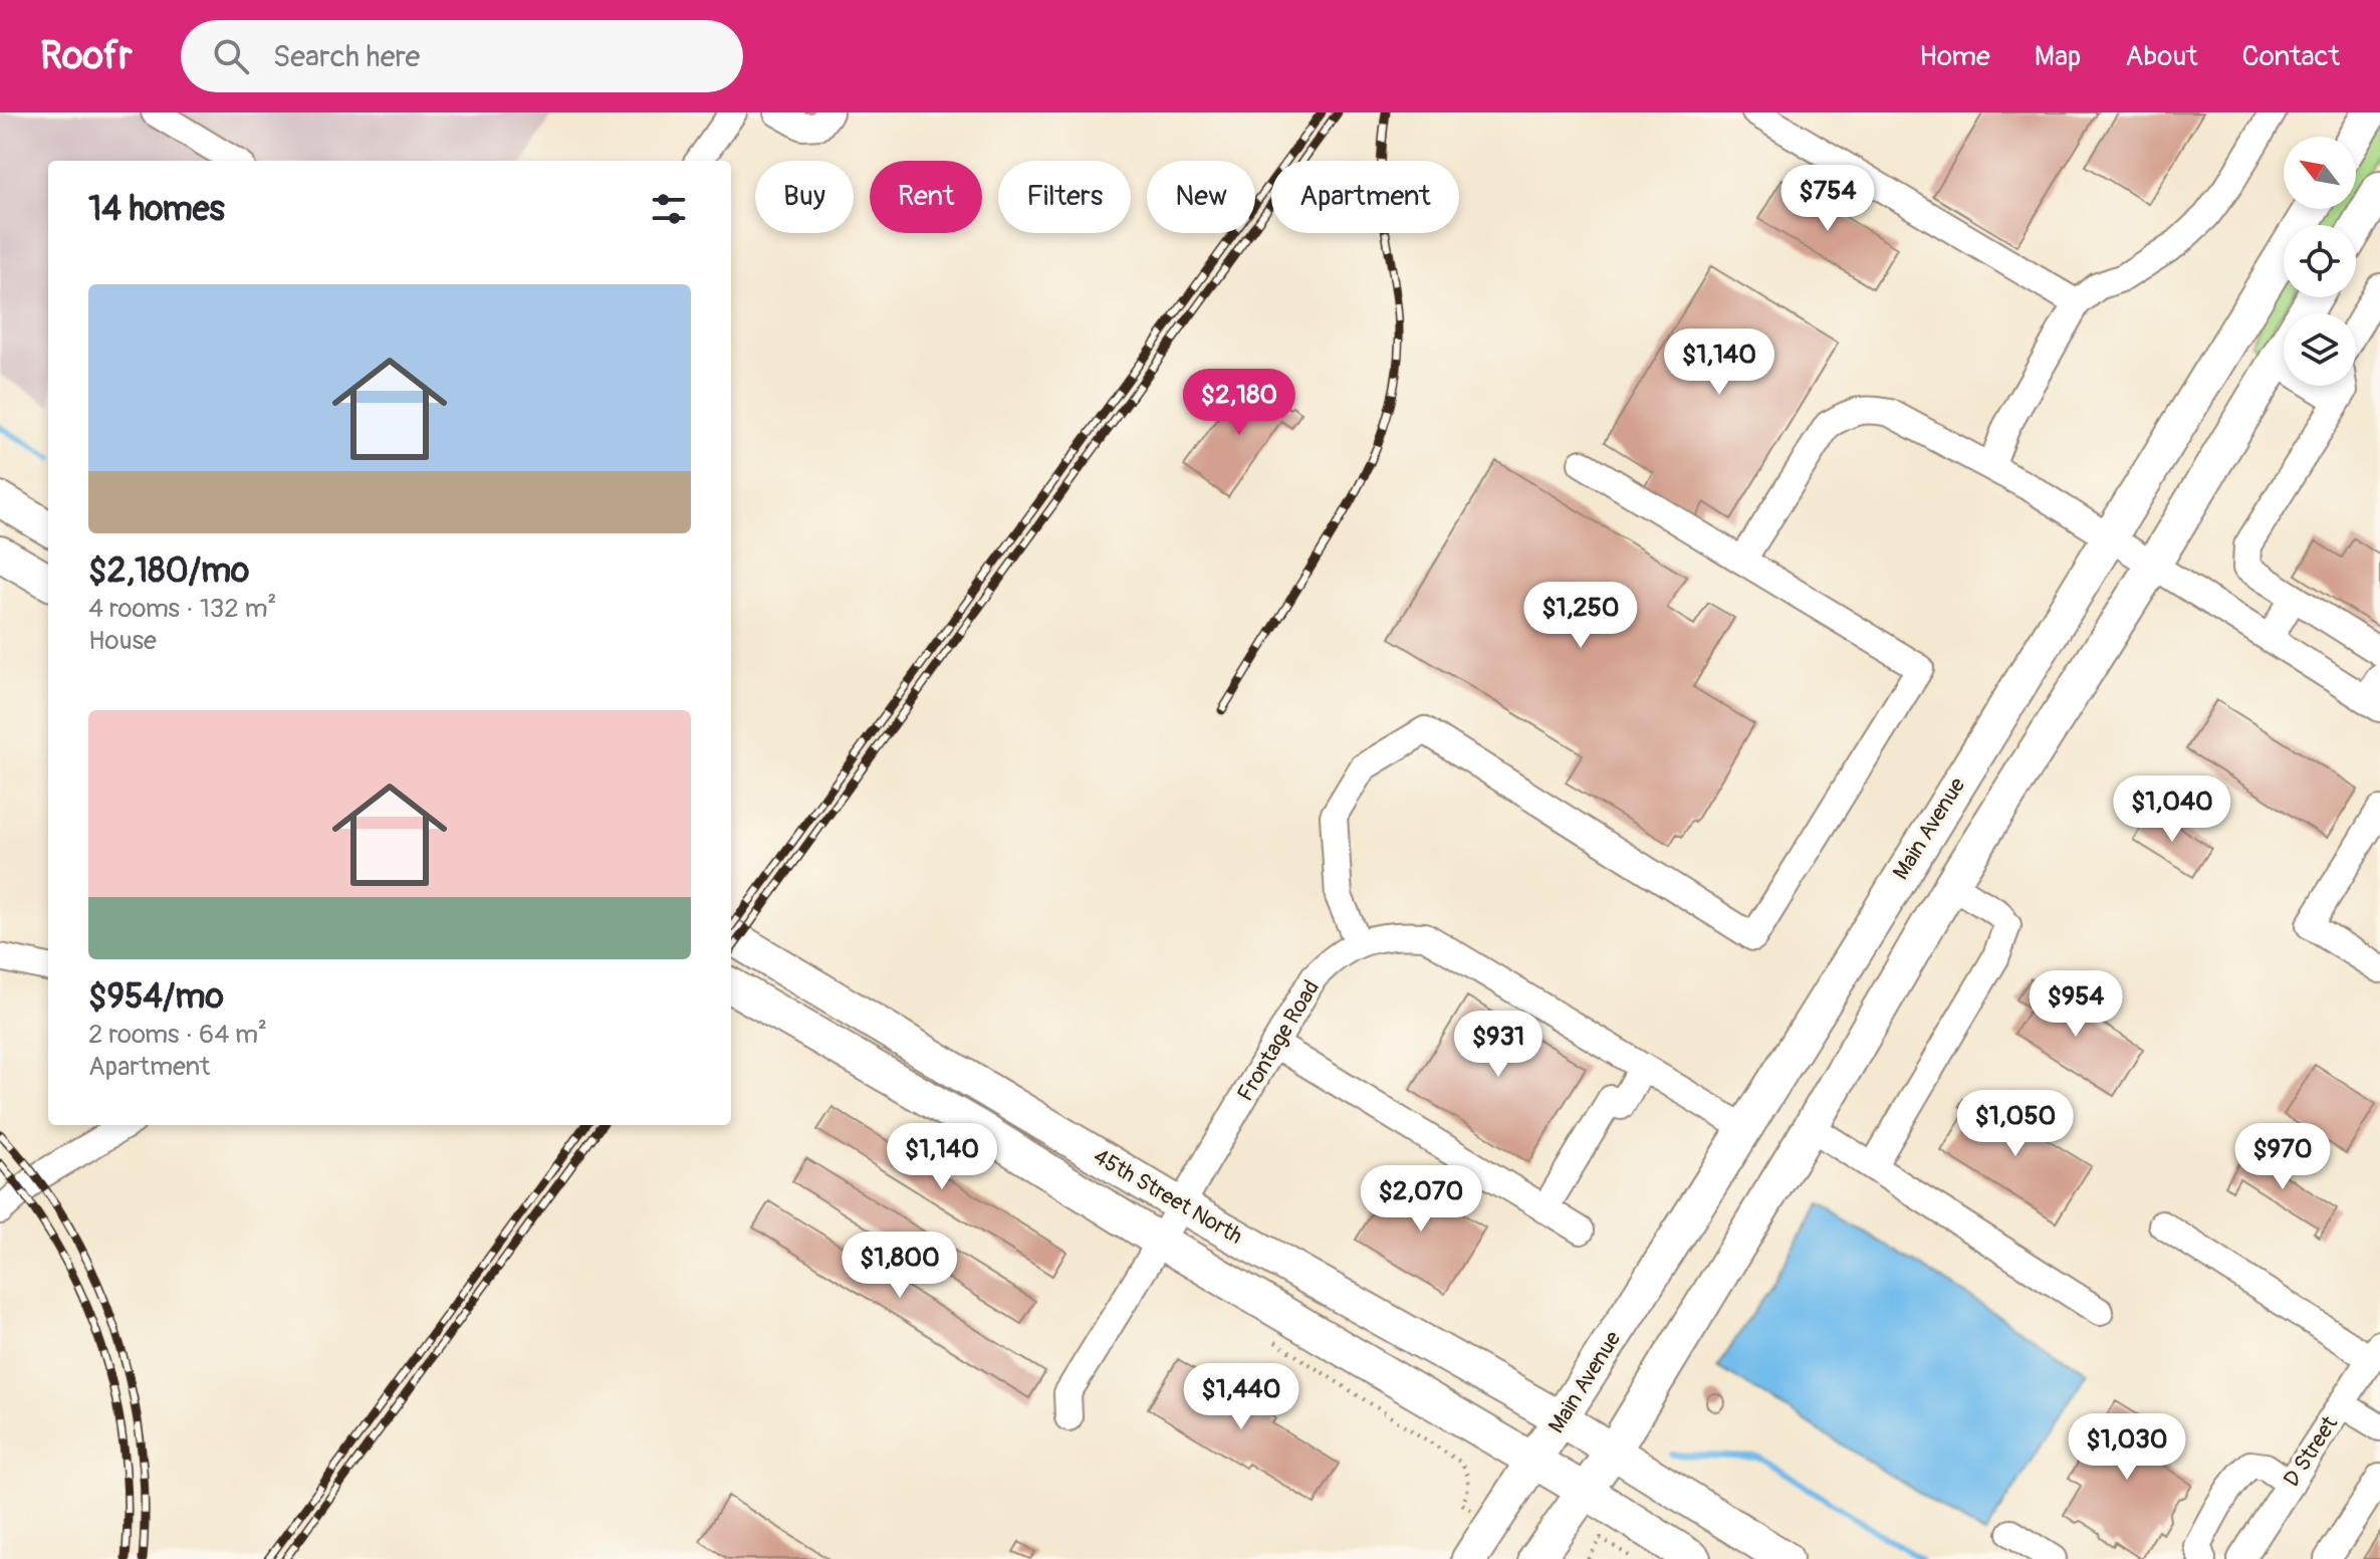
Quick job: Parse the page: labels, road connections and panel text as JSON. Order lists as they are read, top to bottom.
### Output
{
  "streets": {
    "main road": ["Main Avenue", "45th Street North"],
    "street": ["Frontage Road", "D Street"]
  },
  "crossings": [
    ["Main Avenue", "Frontage Road"],
    ["Main Avenue", "45th Street North"],
    ["Frontage Road", "45th Street North"]
  ],
  "north": "top left",
  "page": {
    "header": "Roofr",
    "search": "Search here",
    "nav": [
      "Home",
      "Map",
      "About",
      "Contact"
    ],
    "chip": [
      "Buy",
      "Rent",
      "Filters",
      "New",
      "Apartment"
    ],
    "heading": "14 homes",
    "price": [
      "$754",
      "$1,140",
      "$2,180",
      "$1,250",
      "$1,040",
      "$954",
      "$931",
      "$1,050",
      "$1,140",
      "$970",
      "$2,070",
      "$1,800",
      "$1,440",
      "$1,030"
    ],
    "list": [
      {
        "name": "$2,180/mo",
        "note": "4 rooms · 132 m² · House"
      },
      {
        "name": "$954/mo",
        "note": "2 rooms · 64 m² · Apartment"
      }
    ]
  }
}
